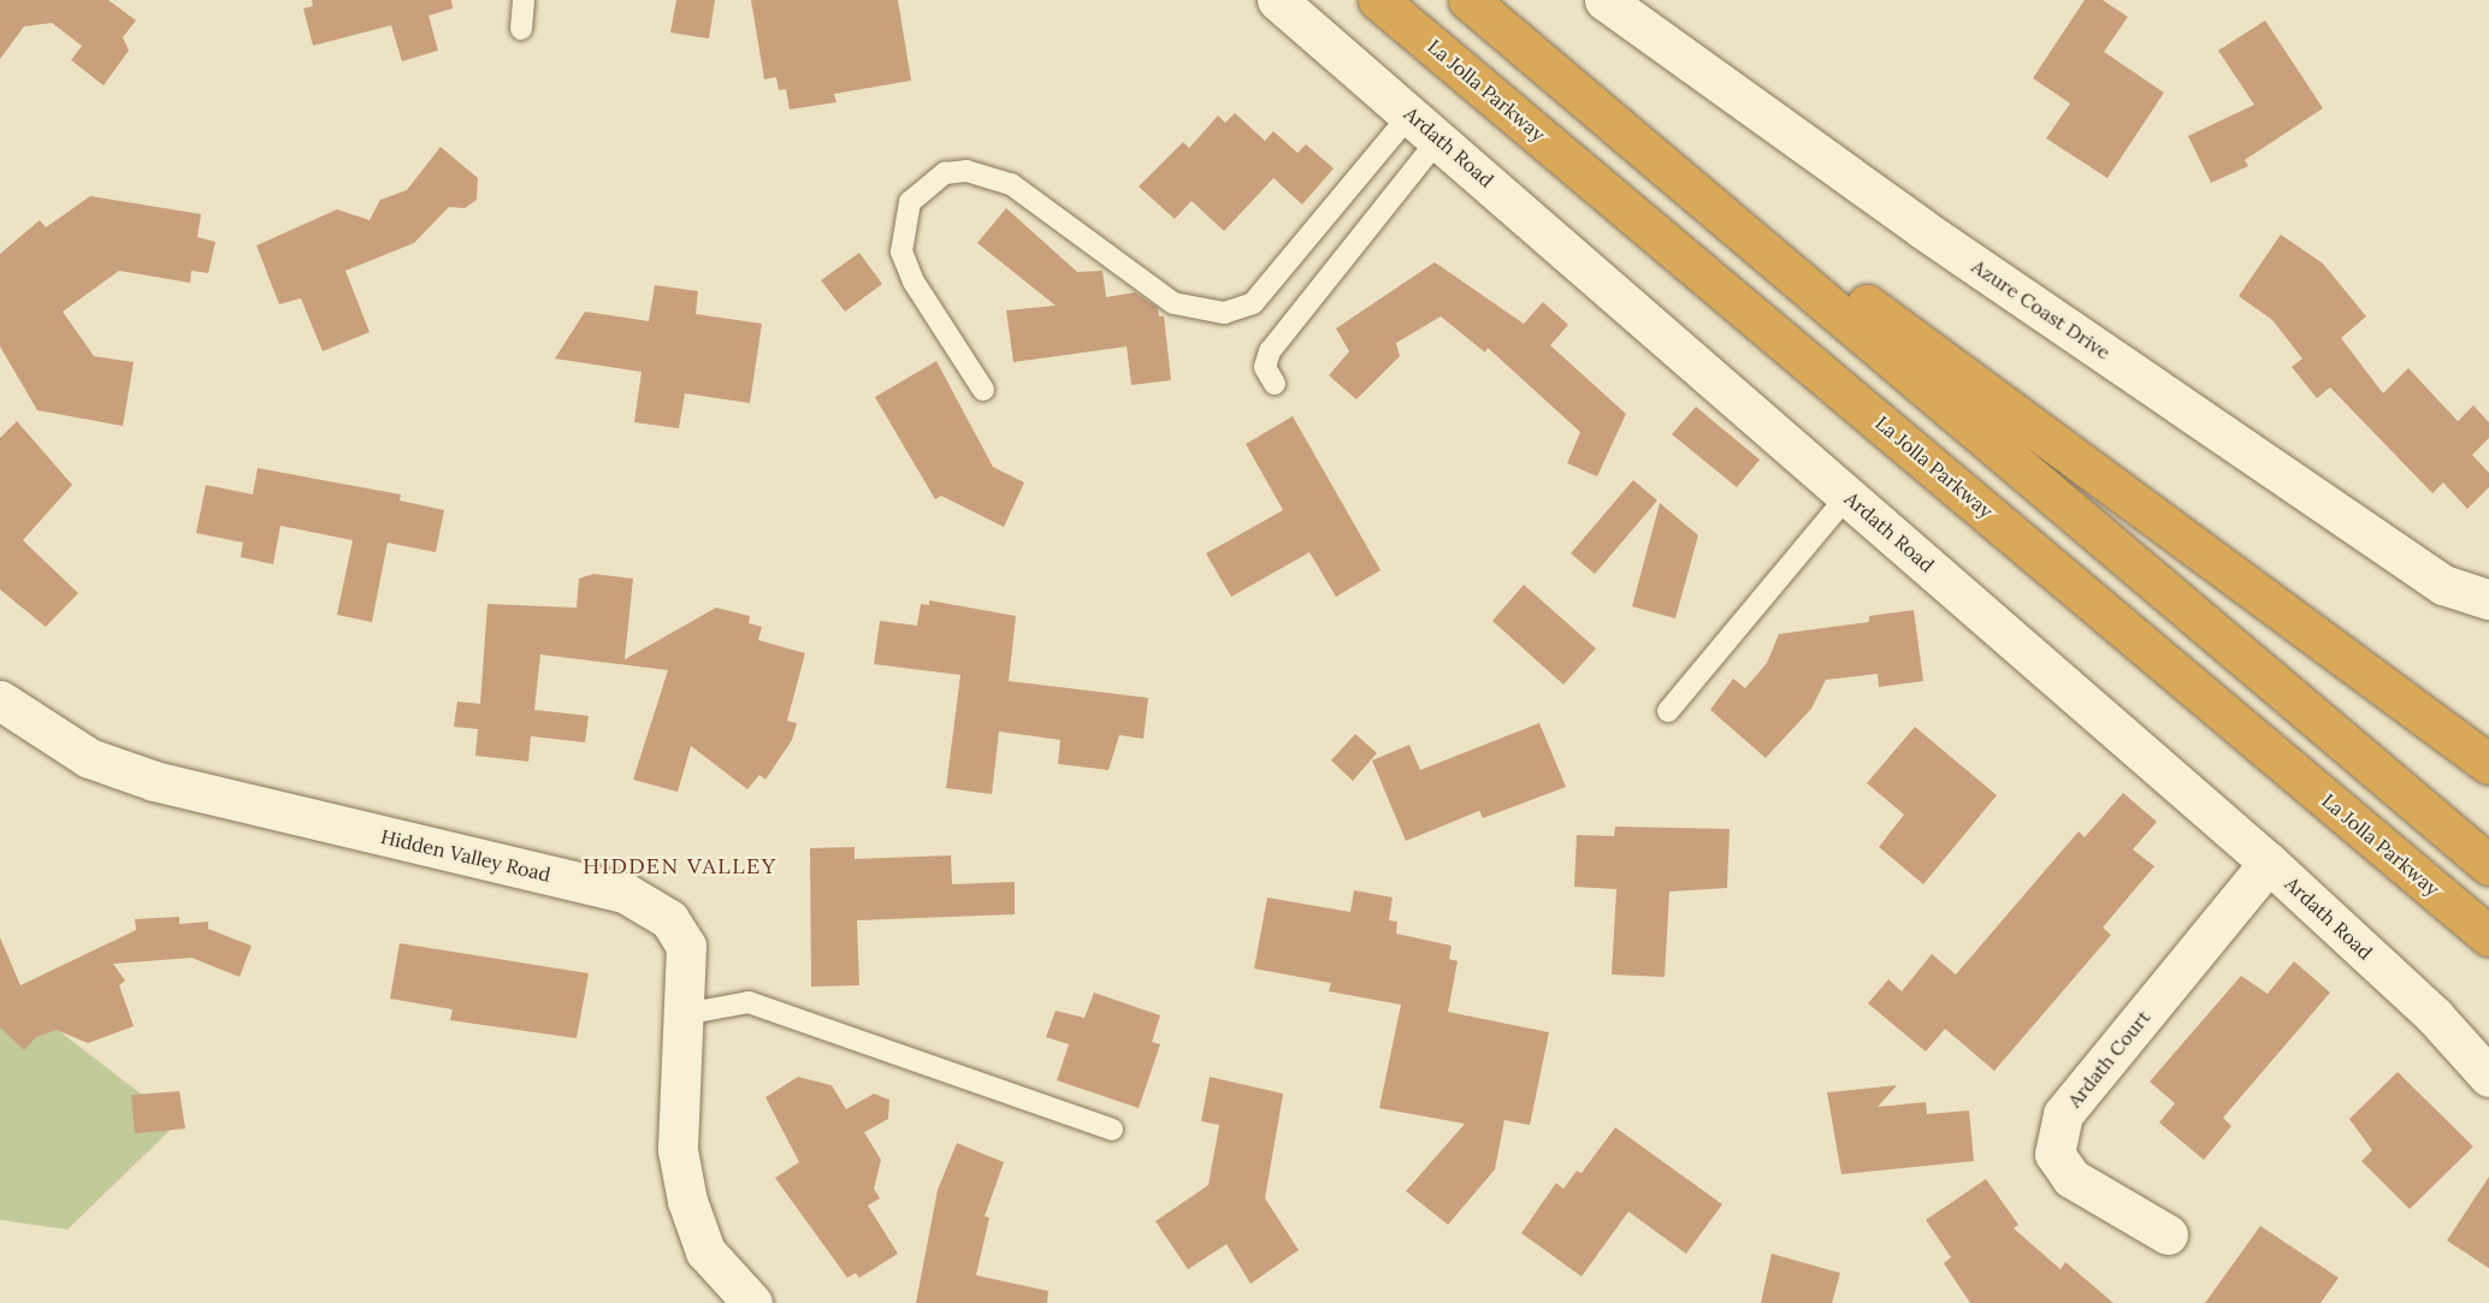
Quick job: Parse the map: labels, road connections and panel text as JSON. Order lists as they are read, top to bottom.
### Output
{
  "streets": {
    "highway": ["La Jolla Parkway"],
    "street": [
      "Ardath Road",
      "Azure Coast Drive",
      "Hidden Valley Road",
      "Ardath Court"
    ]
  },
  "crossings": [
    ["Ardath Road", "Ardath Court"]
  ],
  "districts": ["HIDDEN VALLEY"]
}
